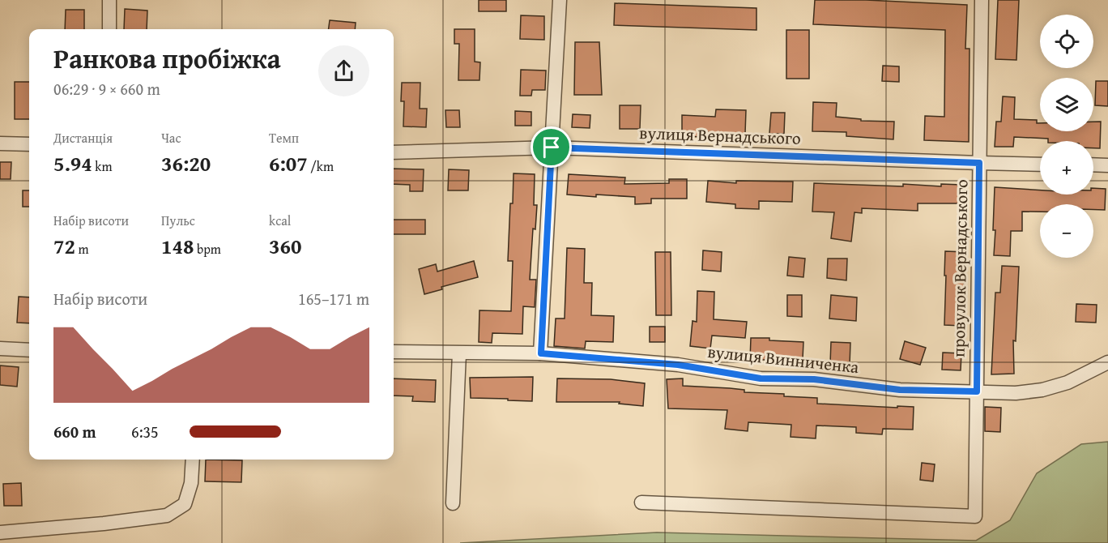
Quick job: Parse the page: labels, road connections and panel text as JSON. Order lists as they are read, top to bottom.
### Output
{
  "streets": {
    "street": ["вулиця Вернадського", "провулок Вернадського", "вулиця Винниченка"]
  },
  "crossings": [
    ["вулиця Вернадського", "провулок Вернадського"],
    ["провулок Вернадського", "вулиця Винниченка"]
  ],
  "page": {
    "map_buttons": ["+", "−"],
    "heading": ["Ранкова пробіжка", "06:29 · 9 × 660 m"],
    "stats": [
      ["Дистанція", "5.94 km"],
      ["Час", "36:20"],
      ["Темп", "6:07 /km"],
      ["Набір висоти", "72 m"],
      ["Пульс", "148 bpm"],
      ["kcal", "360"]
    ],
    "chart": ["Набір висоти", "165–171 m"],
    "list": [
      {
        "name": "660 m",
        "note": "6:35"
      }
    ]
  }
}
